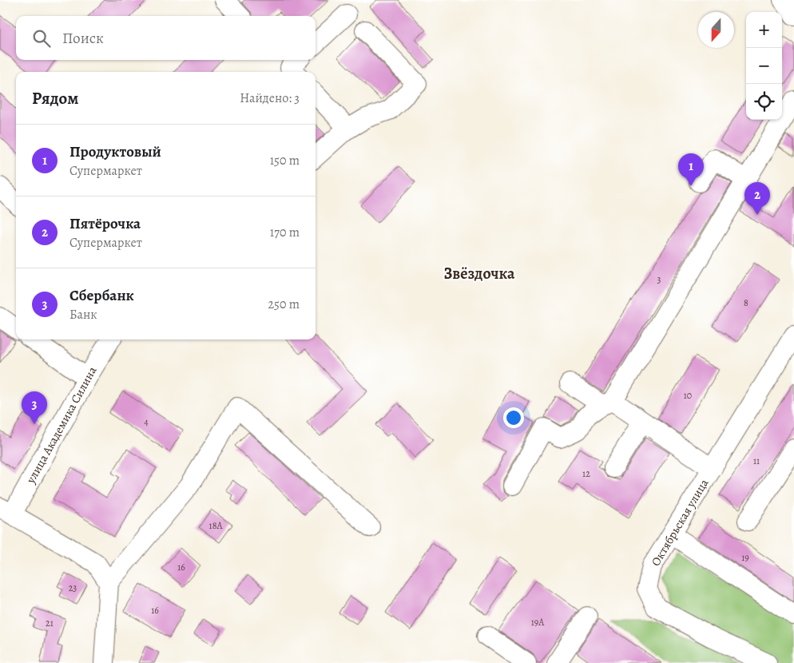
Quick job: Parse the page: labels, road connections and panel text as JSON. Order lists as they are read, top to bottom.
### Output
{
  "streets": {
    "street": ["улица Академика Силина", "Октябрьская улица"]
  },
  "districts": ["Звёздочка"],
  "house_numbers": [
    "3",
    "8",
    "10",
    "4",
    "11",
    "12",
    "18А",
    "19",
    "16",
    "23",
    "16",
    "19А",
    "21"
  ],
  "north": "bottom",
  "page": {
    "map_buttons": ["+", "−"],
    "search": "Поиск",
    "heading": ["Рядом", "Найдено: 3"],
    "list": [
      {
        "mark": "1",
        "name": "Продуктовый",
        "note": "Супермаркет",
        "value": "150 m"
      },
      {
        "mark": "2",
        "name": "Пятёрочка",
        "note": "Супермаркет",
        "value": "170 m"
      },
      {
        "mark": "3",
        "name": "Сбербанк",
        "note": "Банк",
        "value": "250 m"
      }
    ],
    "pins": ["1", "2", "3"]
  }
}
